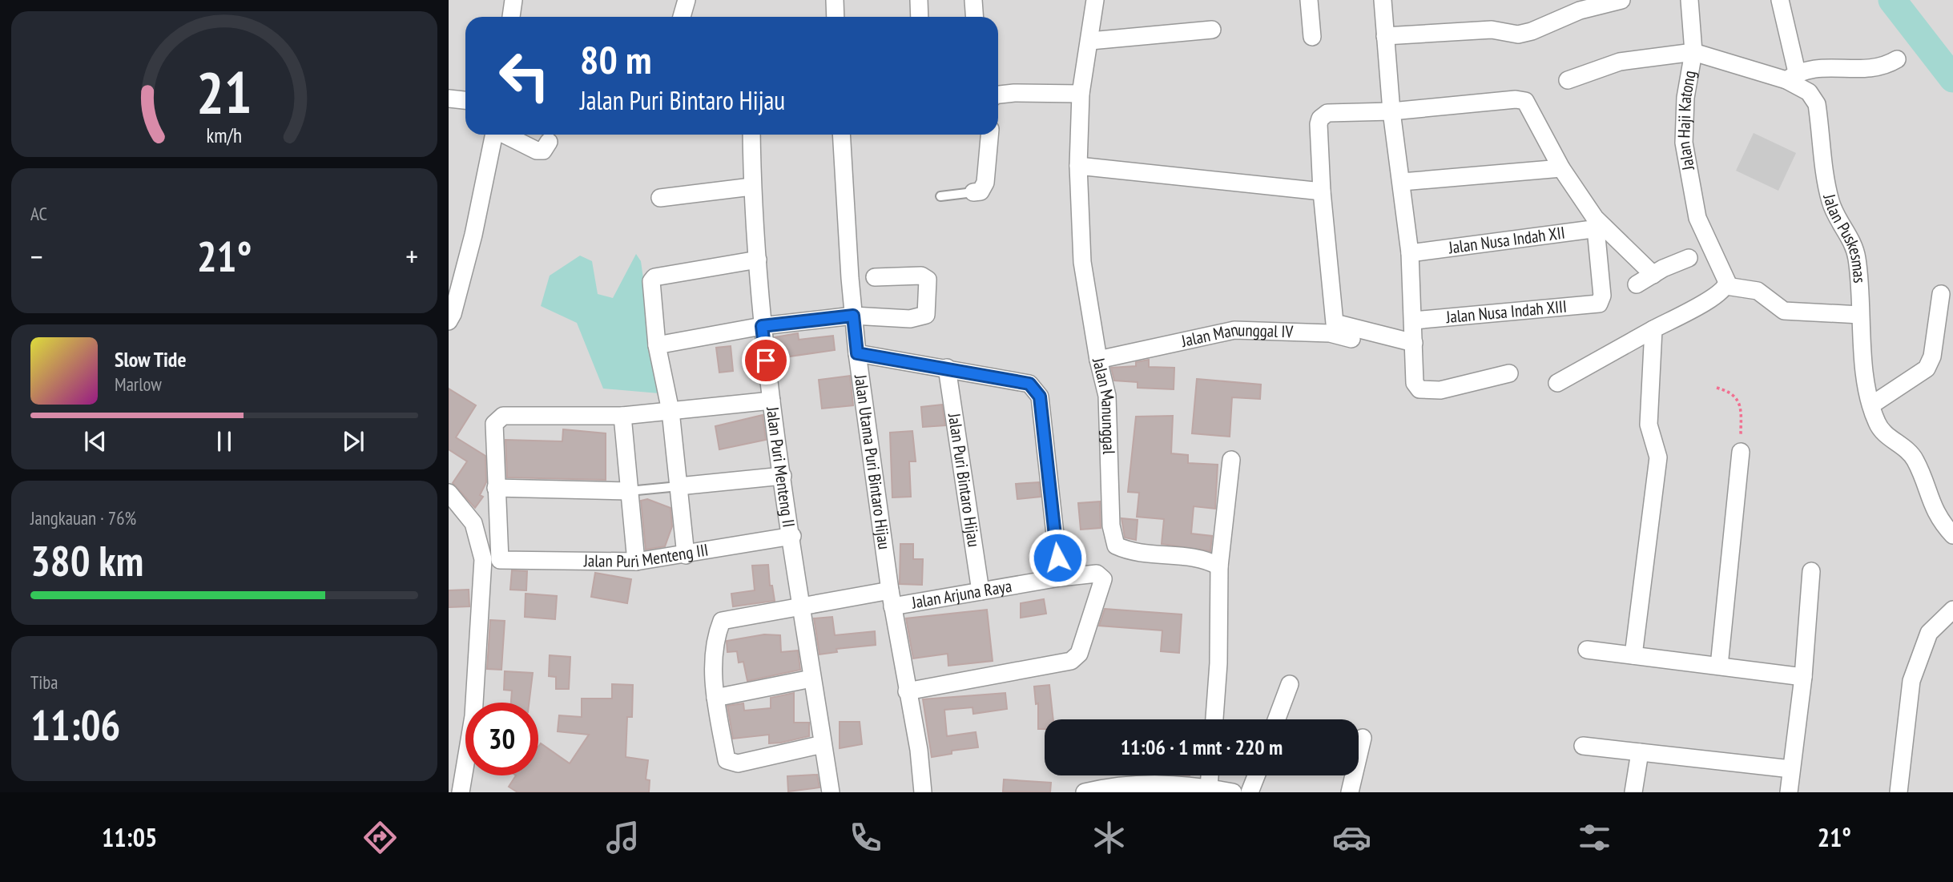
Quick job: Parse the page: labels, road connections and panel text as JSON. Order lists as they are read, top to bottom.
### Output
{
  "streets": {
    "street": [
      "Jalan Haji Katong",
      "Jalan Puskesmas",
      "Jalan Nusa Indah XII",
      "Jalan Nusa Indah XIII",
      "Jalan Manunggal IV",
      "Jalan Manunggal",
      "Jalan Utama Puri Bintaro Hijau",
      "Jalan Puri Menteng II",
      "Jalan Puri Bintaro Hijau",
      "Jalan Puri Menteng III",
      "Jalan Arjuna Raya"
    ]
  },
  "crossings": [
    ["Jalan Haji Katong", "Jalan Puskesmas"],
    ["Jalan Nusa Indah XII", "Jalan Nusa Indah XIII"],
    ["Jalan Manunggal IV", "Jalan Manunggal"],
    ["Jalan Utama Puri Bintaro Hijau", "Jalan Arjuna Raya"],
    ["Jalan Puri Menteng II", "Jalan Puri Menteng III"],
    ["Jalan Puri Menteng II", "Jalan Arjuna Raya"],
    ["Jalan Puri Bintaro Hijau", "Jalan Arjuna Raya"]
  ],
  "page": {
    "turn": ["80 m", "Jalan Puri Bintaro Hijau"],
    "tile": [
      "AC",
      ["Jangkauan · 76%", "380 km"],
      ["Tiba", "11:06"]
    ],
    "heat": ["−", "21°", "+"],
    "song": ["Slow Tide", "Marlow"],
    "limit": "30",
    "trip": "11:06 · 1 mnt · 220 m",
    "tabs": ["11:05", "21°"],
    "gauge": ["21", "km/h"]
  }
}
